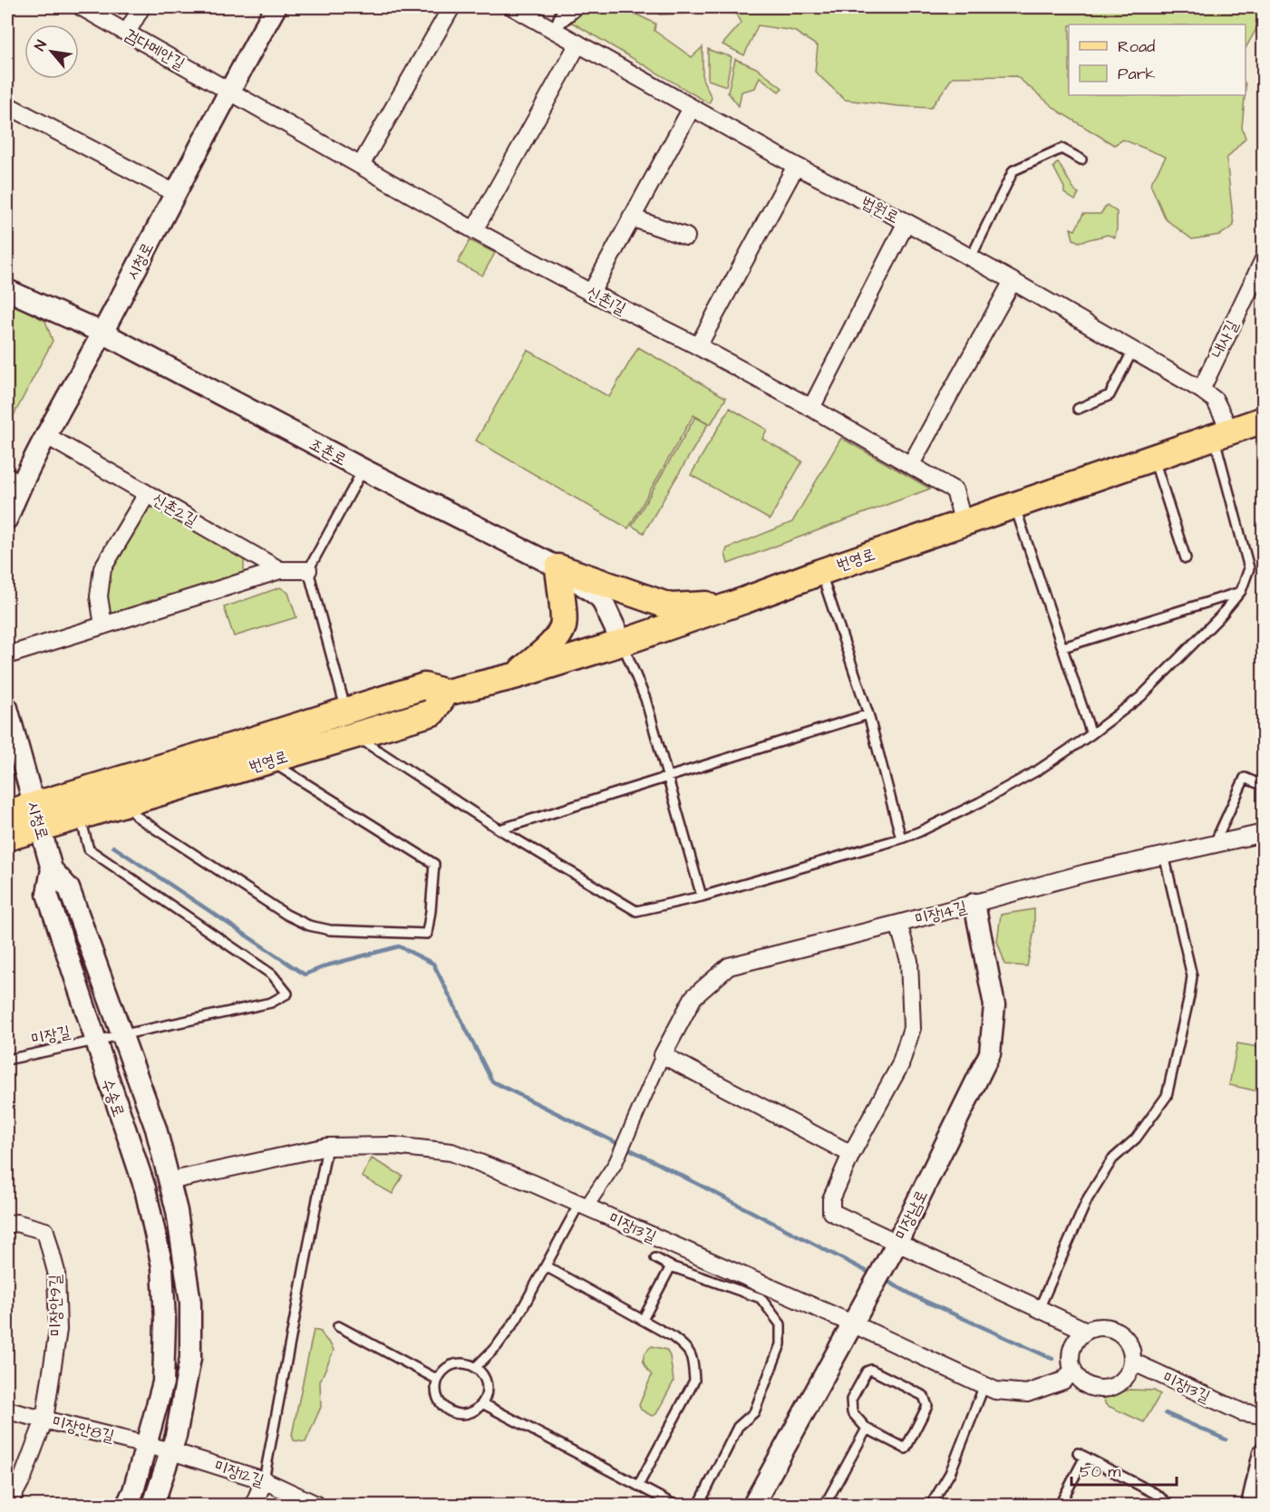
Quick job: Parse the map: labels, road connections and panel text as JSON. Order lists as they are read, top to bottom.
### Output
{
  "streets": {
    "main road": ["번영로"],
    "street": [
      "검다메안길",
      "법원로",
      "시청로",
      "신촌1길",
      "내사길",
      "조촌로",
      "신촌2길",
      "미장14길",
      "수송로",
      "미장남로",
      "미장13길",
      "미장안9길",
      "미장안8길",
      "미장12길"
    ],
    "lane": ["미장길"]
  },
  "crossings": [
    ["검다메안길", "시청로"],
    ["검다메안길", "신촌1길"],
    ["법원로", "내사길"],
    ["법원로", "번영로"],
    ["시청로", "신촌1길"],
    ["시청로", "조촌로"],
    ["시청로", "신촌2길"],
    ["시청로", "번영로"],
    ["시청로", "수송로"],
    ["신촌1길", "번영로"],
    ["조촌로", "번영로"],
    ["미장14길", "미장남로"],
    ["미장길", "수송로"],
    ["수송로", "미장13길"],
    ["수송로", "미장안8길"],
    ["수송로", "미장12길"],
    ["미장남로", "미장13길"],
    ["미장안9길", "미장안8길"],
    ["미장안8길", "미장12길"]
  ],
  "legend": ["Road", "Park"],
  "scale_bar": "50 m",
  "north": "top left"
}
